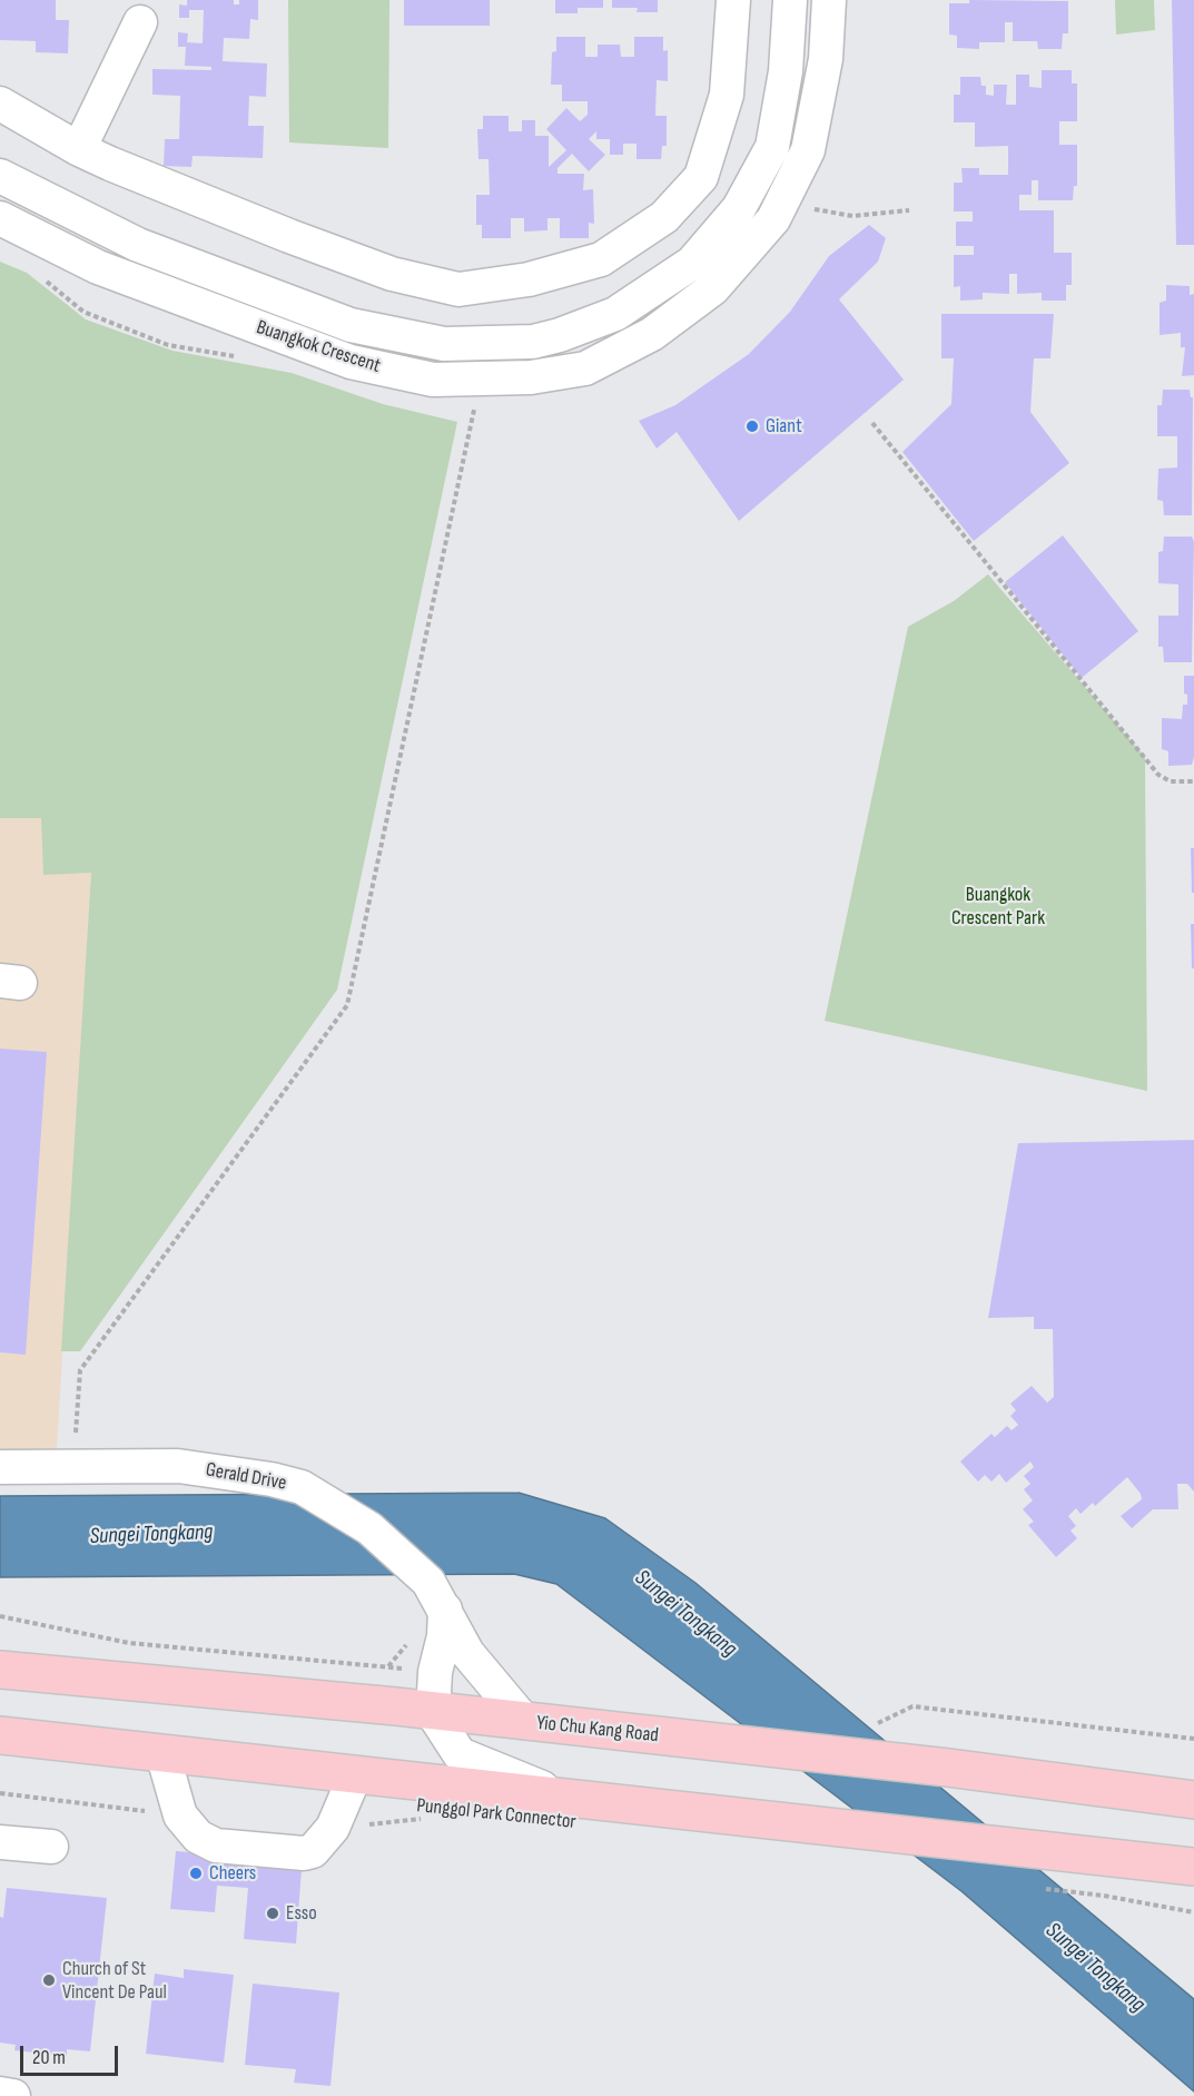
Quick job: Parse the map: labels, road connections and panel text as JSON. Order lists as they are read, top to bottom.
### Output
{
  "streets": {
    "main road": ["Yio Chu Kang Road"],
    "street": ["Buangkok Crescent", "Gerald Drive"],
    "path": ["Punggol Park Connector"]
  },
  "crossings": [
    ["Gerald Drive", "Yio Chu Kang Road"]
  ],
  "water": ["Sungei Tongkang"],
  "parks": ["Buangkok Crescent Park"],
  "places": [
    "Giant",
    "Cheers",
    "Esso",
    "Church of St Vincent De Paul"
  ],
  "scale_bar": "20 m"
}
